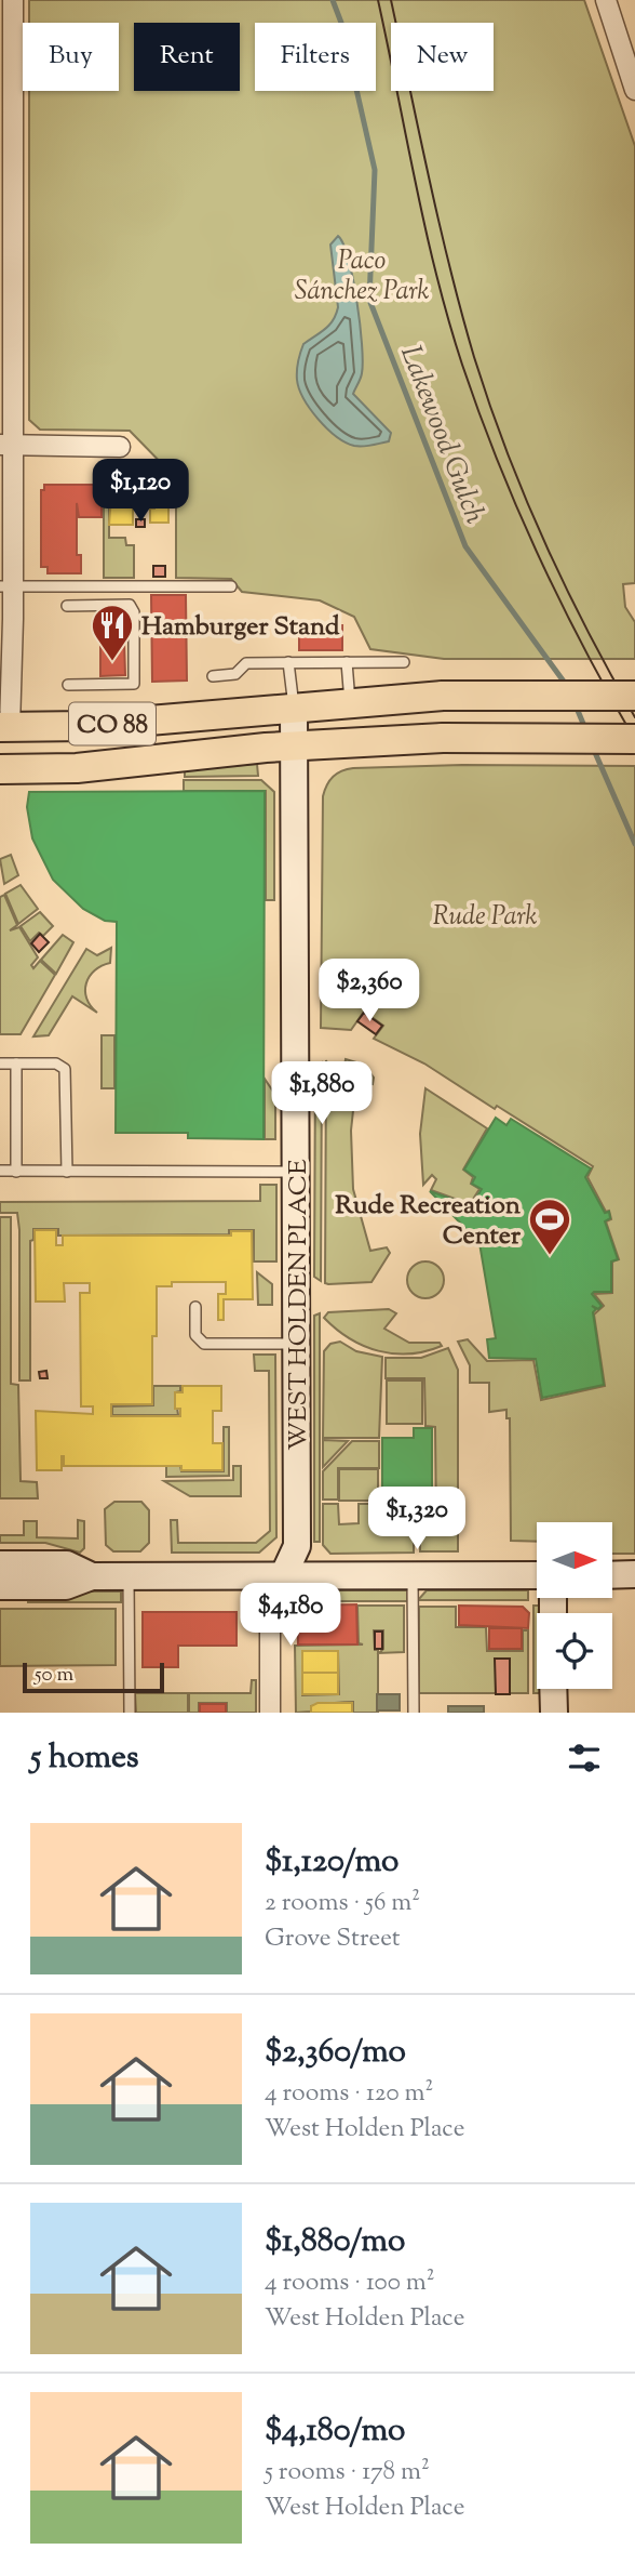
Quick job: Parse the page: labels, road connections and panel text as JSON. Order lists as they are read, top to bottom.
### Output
{
  "streets": {
    "main road": ["CO 88"],
    "street": ["WEST HOLDEN PLACE"]
  },
  "crossings": [
    ["CO 88", "WEST HOLDEN PLACE"]
  ],
  "water": ["Lakewood Gulch"],
  "parks": ["Paco Sánchez Park", "Rude Park"],
  "places": {
    "restaurant": ["Hamburger Stand"],
    "sports": ["Rude Recreation Center"]
  },
  "scale_bar": "50 m",
  "north": "right",
  "page": {
    "chip": [
      "Buy",
      "Rent",
      "Filters",
      "New"
    ],
    "price": [
      "$1,120",
      "$2,360",
      "$1,880",
      "$1,320",
      "$4,180"
    ],
    "scale": "50 m",
    "heading": "5 homes",
    "list": [
      {
        "name": "$1,120/mo",
        "note": "2 rooms · 56 m² · Grove Street"
      },
      {
        "name": "$2,360/mo",
        "note": "4 rooms · 120 m² · West Holden Place"
      },
      {
        "name": "$1,880/mo",
        "note": "4 rooms · 100 m² · West Holden Place"
      },
      {
        "name": "$4,180/mo",
        "note": "5 rooms · 178 m² · West Holden Place"
      }
    ]
  }
}
